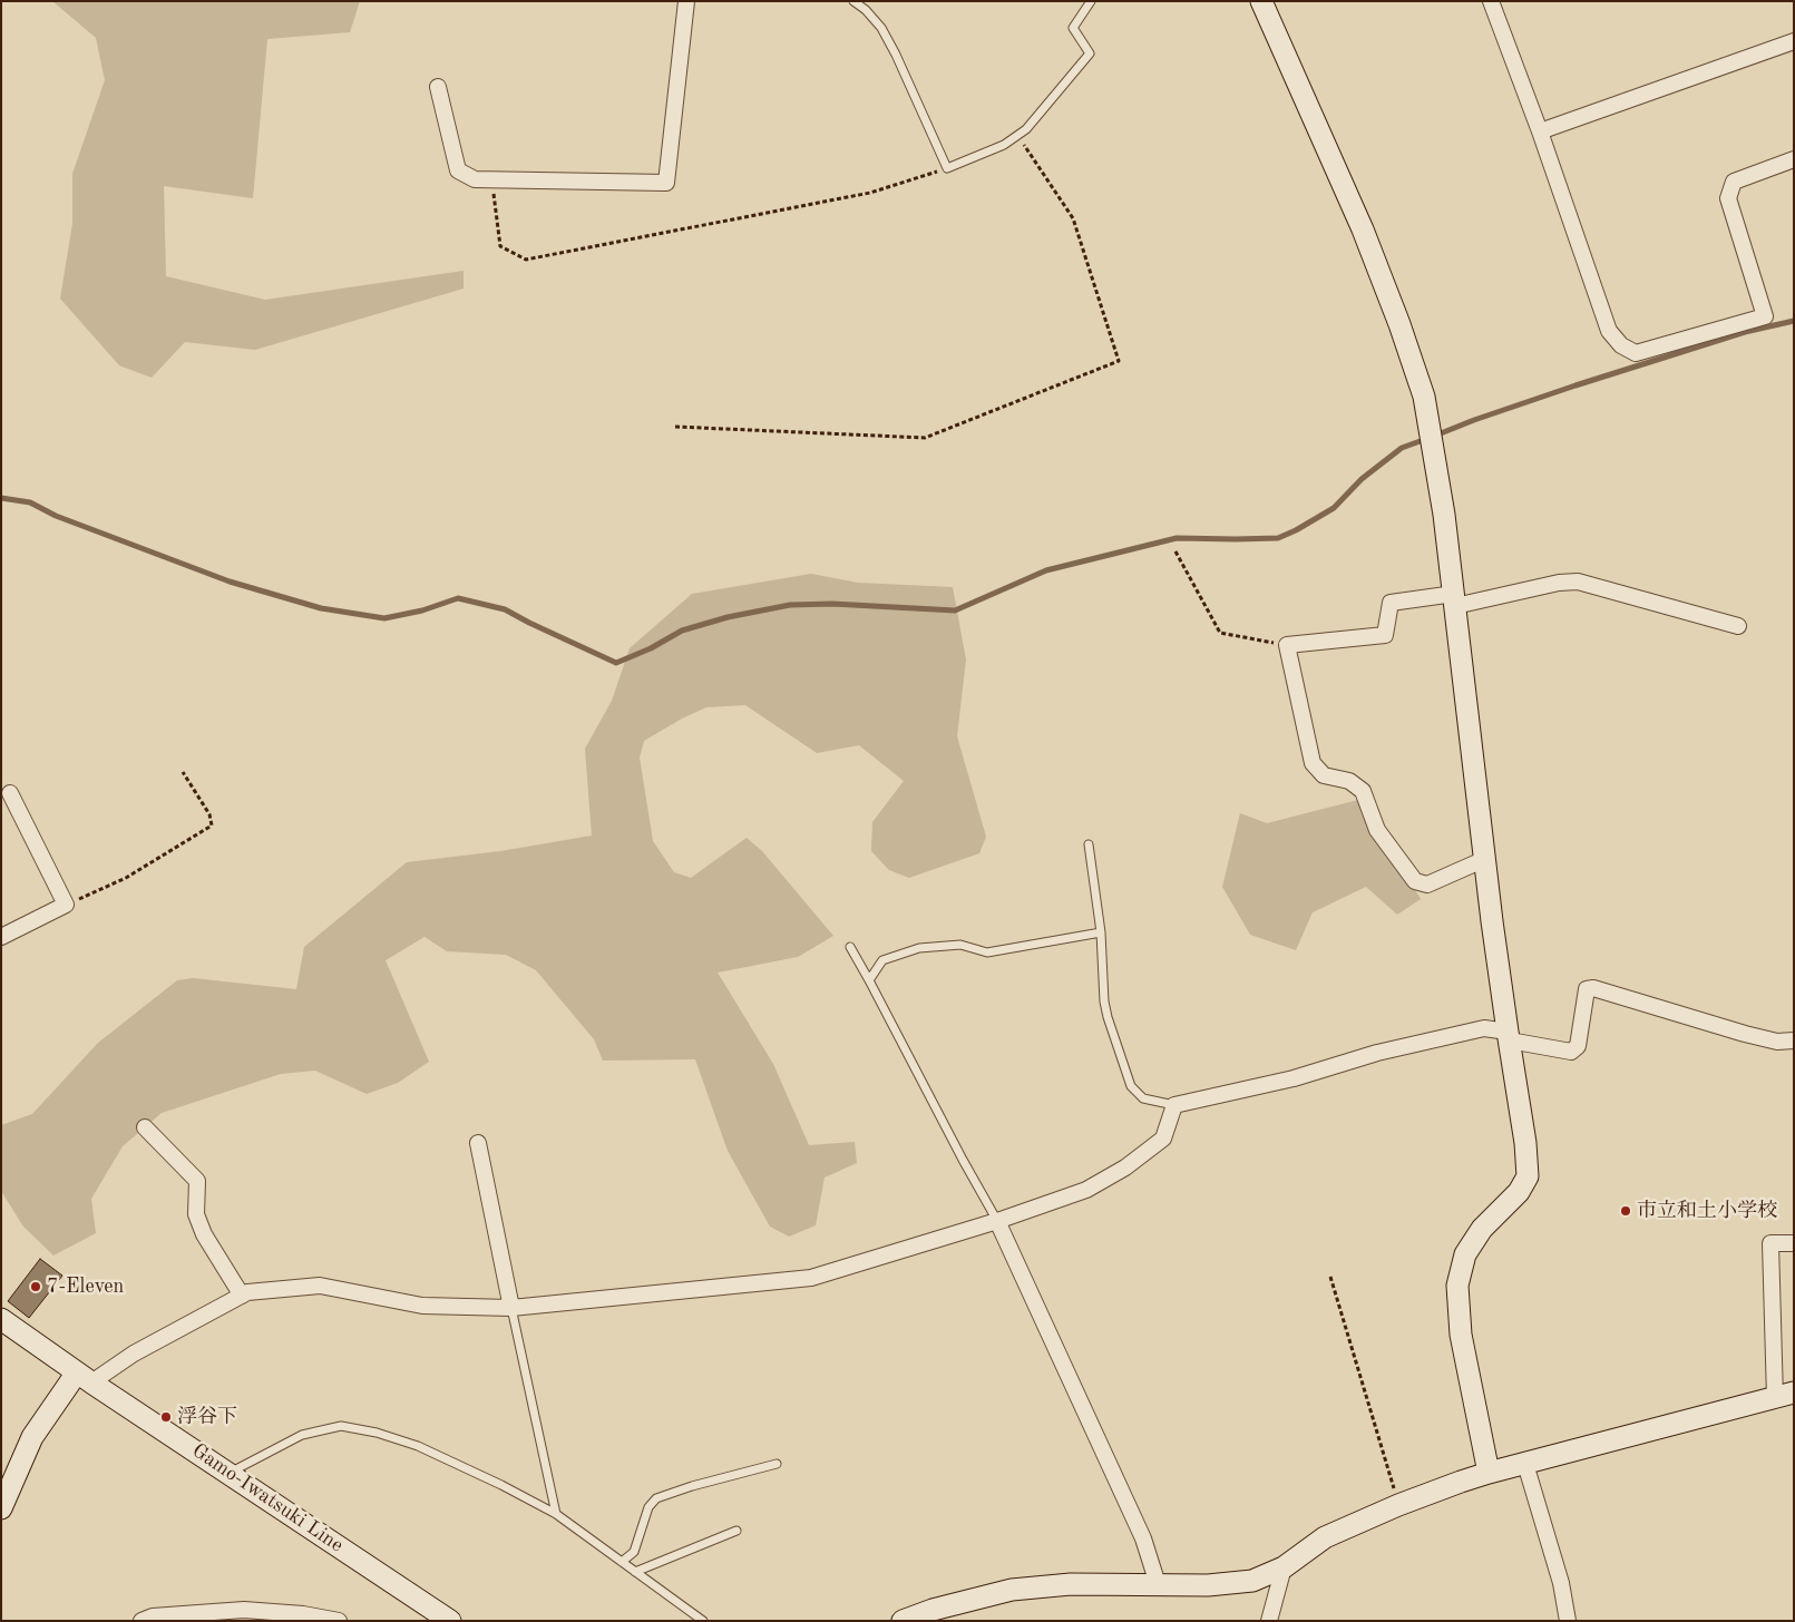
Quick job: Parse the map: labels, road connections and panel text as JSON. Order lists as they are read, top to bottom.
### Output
{
  "streets": {
    "street": ["Gamo-Iwatsuki Line"]
  },
  "places": ["市立和土小学校", "7-Eleven", "浮谷下"]
}
